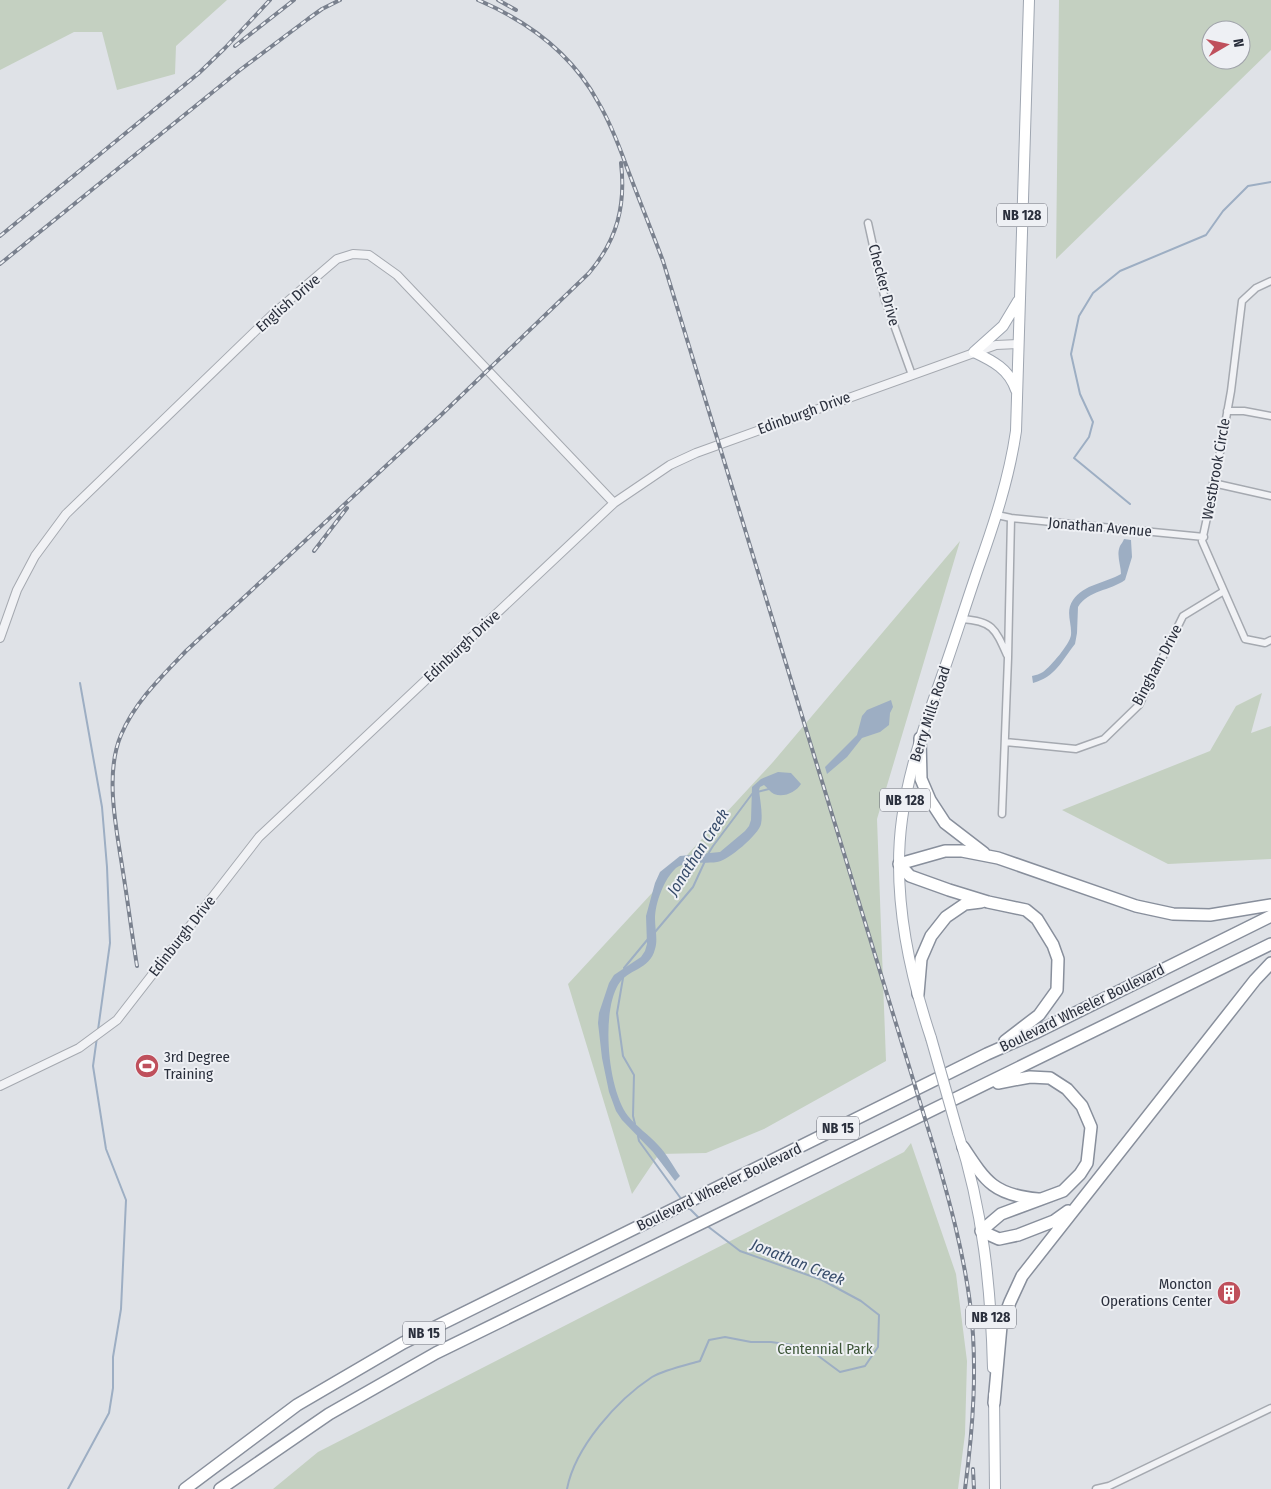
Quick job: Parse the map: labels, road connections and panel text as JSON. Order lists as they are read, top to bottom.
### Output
{
  "streets": {
    "highway": ["Boulevard Wheeler Boulevard", "NB 15"],
    "main road": ["NB 128", "Berry Mills Road"],
    "street": [
      "Checker Drive",
      "English Drive",
      "Edinburgh Drive",
      "Westbrook Circle",
      "Jonathan Avenue",
      "Bingham Drive"
    ]
  },
  "crossings": [
    ["NB 128", "Edinburgh Drive"],
    ["NB 128", "Berry Mills Road"],
    ["Checker Drive", "Edinburgh Drive"],
    ["English Drive", "Edinburgh Drive"],
    ["Westbrook Circle", "Jonathan Avenue"],
    ["Westbrook Circle", "Bingham Drive"],
    ["Jonathan Avenue", "Berry Mills Road"]
  ],
  "water": ["Jonathan Creek"],
  "parks": ["Centennial Park"],
  "places": {
    "sports": ["3rd Degree Training"],
    "building": ["Moncton Operations Center"]
  },
  "north": "right"
}
